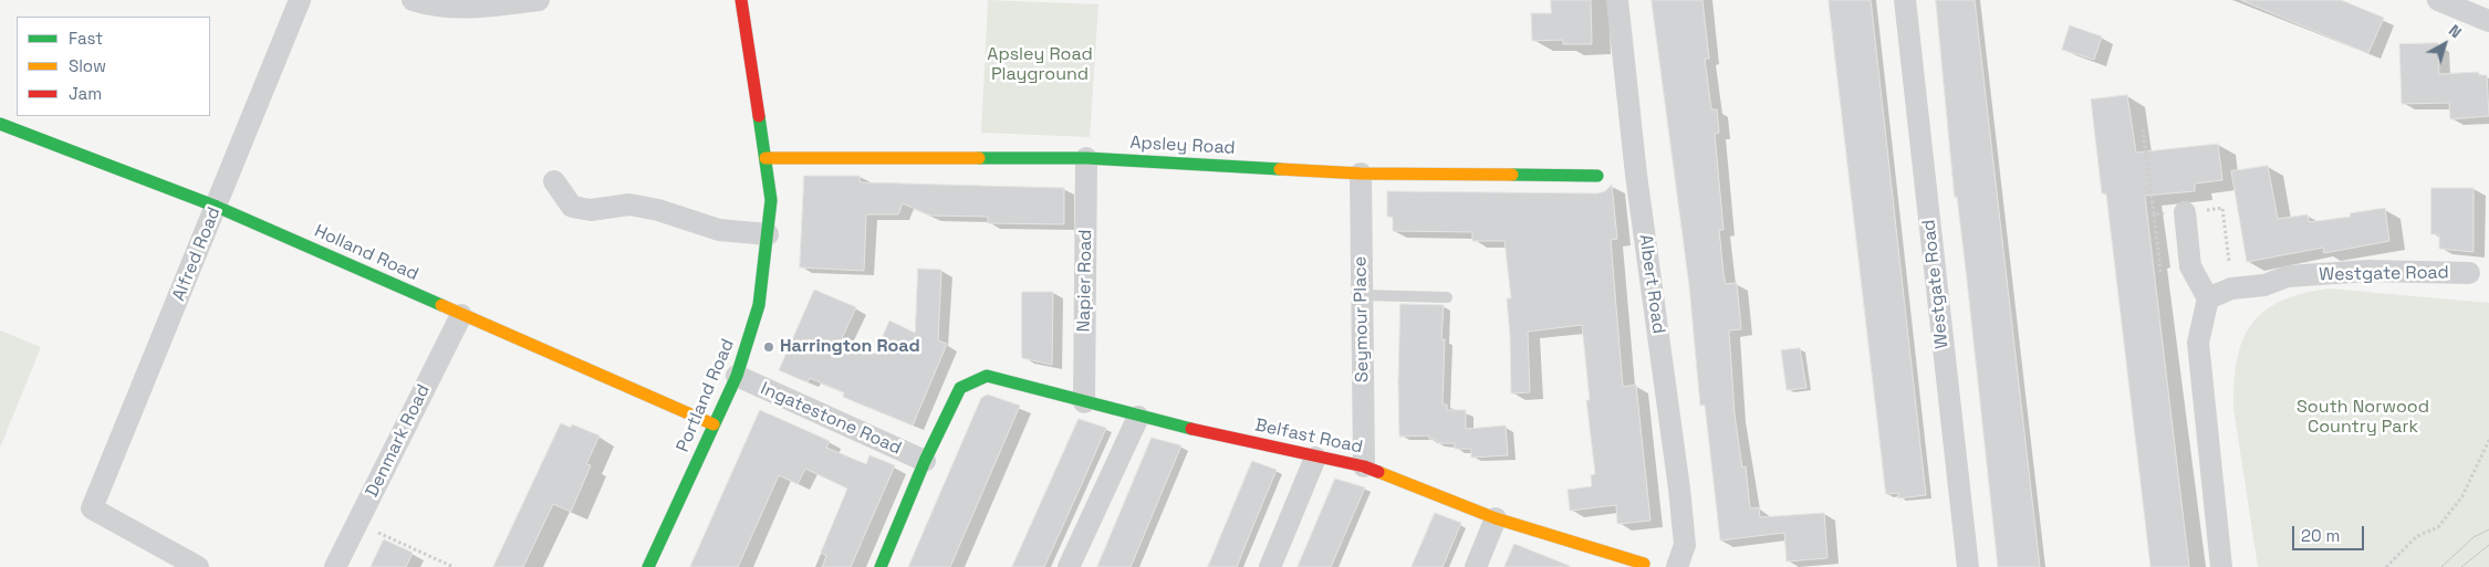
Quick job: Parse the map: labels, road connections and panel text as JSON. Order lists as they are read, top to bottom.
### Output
{
  "streets": {
    "street": [
      "Apsley Road",
      "Holland Road",
      "Alfred Road",
      "Westgate Road",
      "Napier Road",
      "Albert Road",
      "Seymour Place",
      "Portland Road",
      "Ingatestone Road",
      "Belfast Road",
      "Denmark Road"
    ]
  },
  "crossings": [
    ["Apsley Road", "Napier Road"],
    ["Apsley Road", "Seymour Place"],
    ["Apsley Road", "Portland Road"],
    ["Holland Road", "Alfred Road"],
    ["Holland Road", "Portland Road"],
    ["Holland Road", "Denmark Road"],
    ["Napier Road", "Belfast Road"],
    ["Seymour Place", "Belfast Road"],
    ["Portland Road", "Ingatestone Road"],
    ["Ingatestone Road", "Belfast Road"]
  ],
  "parks": ["Apsley Road Playground", "South Norwood Country Park"],
  "places": ["Harrington Road"],
  "legend": ["Fast", "Slow", "Jam"],
  "scale_bar": "20 m",
  "north": "top right"
}
